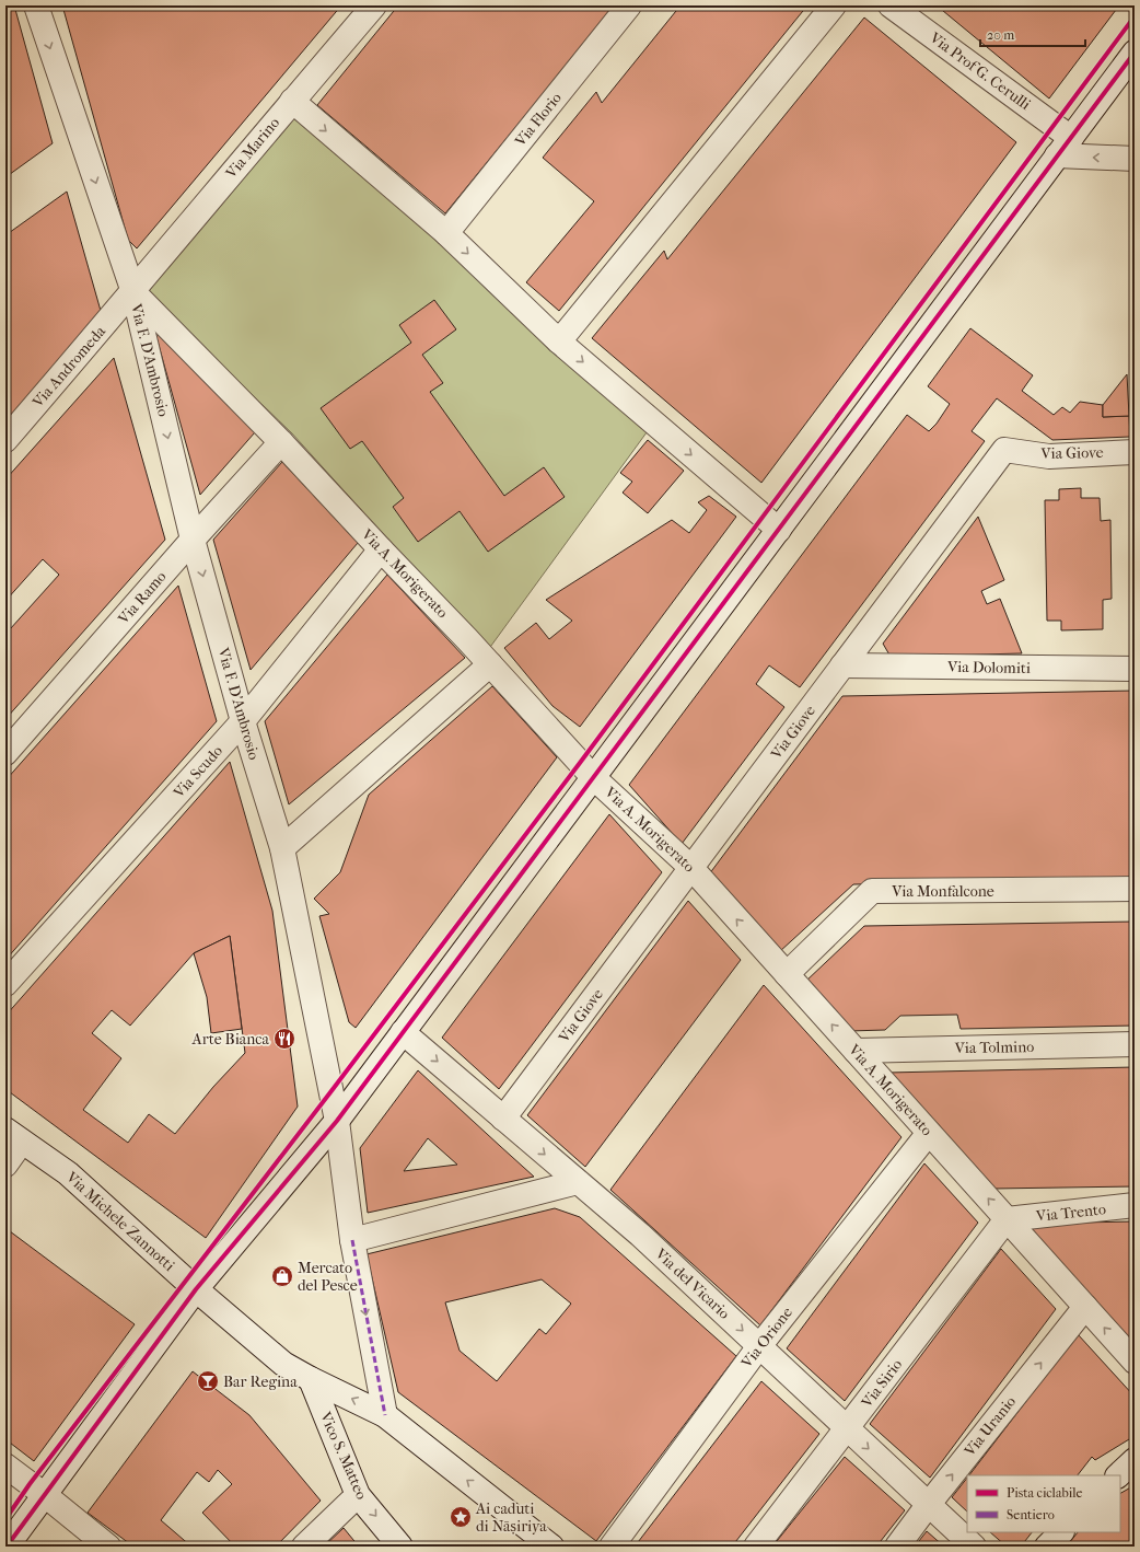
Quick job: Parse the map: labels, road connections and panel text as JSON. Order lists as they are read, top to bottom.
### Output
{
  "streets": {
    "street": [
      "Via Prof G. Cerulli",
      "Via Florio",
      "Via Marino",
      "Via F. D'Ambrosio",
      "Via Andromeda",
      "Via Giove",
      "Via A. Morigerato",
      "Via Ramo",
      "Via Dolomiti",
      "Via Scudo",
      "Via Monfalcone",
      "Via Tolmino",
      "Via Trento",
      "Via Michele Zannotti",
      "Via del Vicario",
      "Via Orione",
      "Via Sirio",
      "Via Uranio",
      "Vico S. Matteo"
    ]
  },
  "crossings": [
    ["Via Marino", "Via F. D'Ambrosio"],
    ["Via Marino", "Via Andromeda"],
    ["Via Marino", "Via A. Morigerato"],
    ["Via F. D'Ambrosio", "Via Andromeda"],
    ["Via F. D'Ambrosio", "Via A. Morigerato"],
    ["Via F. D'Ambrosio", "Via Ramo"],
    ["Via F. D'Ambrosio", "Via Scudo"],
    ["Via F. D'Ambrosio", "Via Michele Zannotti"],
    ["Via Andromeda", "Via A. Morigerato"],
    ["Via Giove", "Via A. Morigerato"],
    ["Via Giove", "Via Dolomiti"],
    ["Via Giove", "Via del Vicario"],
    ["Via A. Morigerato", "Via Ramo"],
    ["Via A. Morigerato", "Via Scudo"],
    ["Via A. Morigerato", "Via Monfalcone"],
    ["Via A. Morigerato", "Via Tolmino"],
    ["Via A. Morigerato", "Via Trento"],
    ["Via A. Morigerato", "Via Orione"],
    ["Via A. Morigerato", "Via Sirio"],
    ["Via A. Morigerato", "Via Uranio"],
    ["Via Trento", "Via Sirio"],
    ["Via Michele Zannotti", "Vico S. Matteo"],
    ["Via del Vicario", "Via Orione"],
    ["Via del Vicario", "Via Sirio"],
    ["Via del Vicario", "Via Uranio"]
  ],
  "one_way": [
    "Via F. D'Ambrosio",
    "Via Michele Zannotti",
    "Via del Vicario",
    "Via Uranio"
  ],
  "places": {
    "restaurant": ["Arte Bianca"],
    "shop": ["Mercato del Pesce"],
    "bar": ["Bar Regina"],
    "place": ["Ai caduti di Nāṣiriya"]
  },
  "legend": ["Pista ciclabile", "Sentiero"],
  "scale_bar": "20 m"
}
